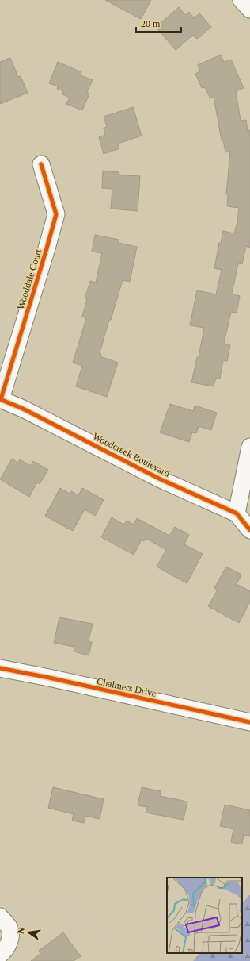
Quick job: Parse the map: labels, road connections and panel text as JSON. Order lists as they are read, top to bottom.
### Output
{
  "streets": {
    "street": ["Wooddale Court", "Woodcreek Boulevard", "Chalmers Drive"]
  },
  "crossings": [
    ["Wooddale Court", "Woodcreek Boulevard"]
  ],
  "scale_bar": "20 m",
  "north": "left"
}
